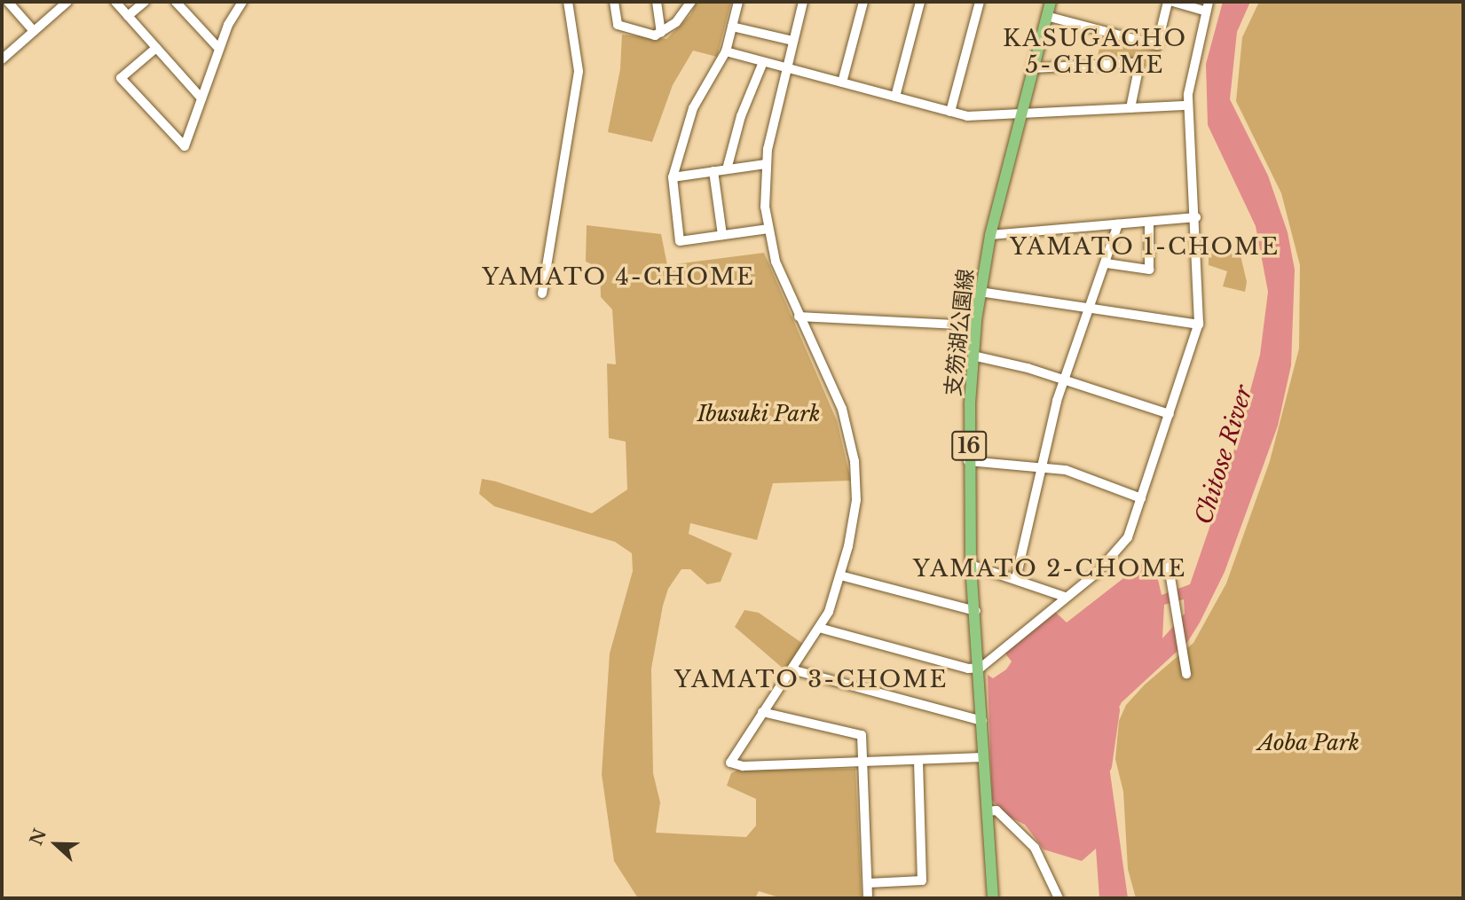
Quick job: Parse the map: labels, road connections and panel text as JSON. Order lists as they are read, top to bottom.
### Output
{
  "streets": {
    "main road": ["支笏湖公園線", "16"]
  },
  "districts": [
    "KASUGACHO 5-CHOME",
    "YAMATO 1-CHOME",
    "YAMATO 4-CHOME",
    "YAMATO 2-CHOME",
    "YAMATO 3-CHOME"
  ],
  "water": ["Chitose River"],
  "parks": ["Ibusuki Park", "Aoba Park"],
  "north": "left"
}
